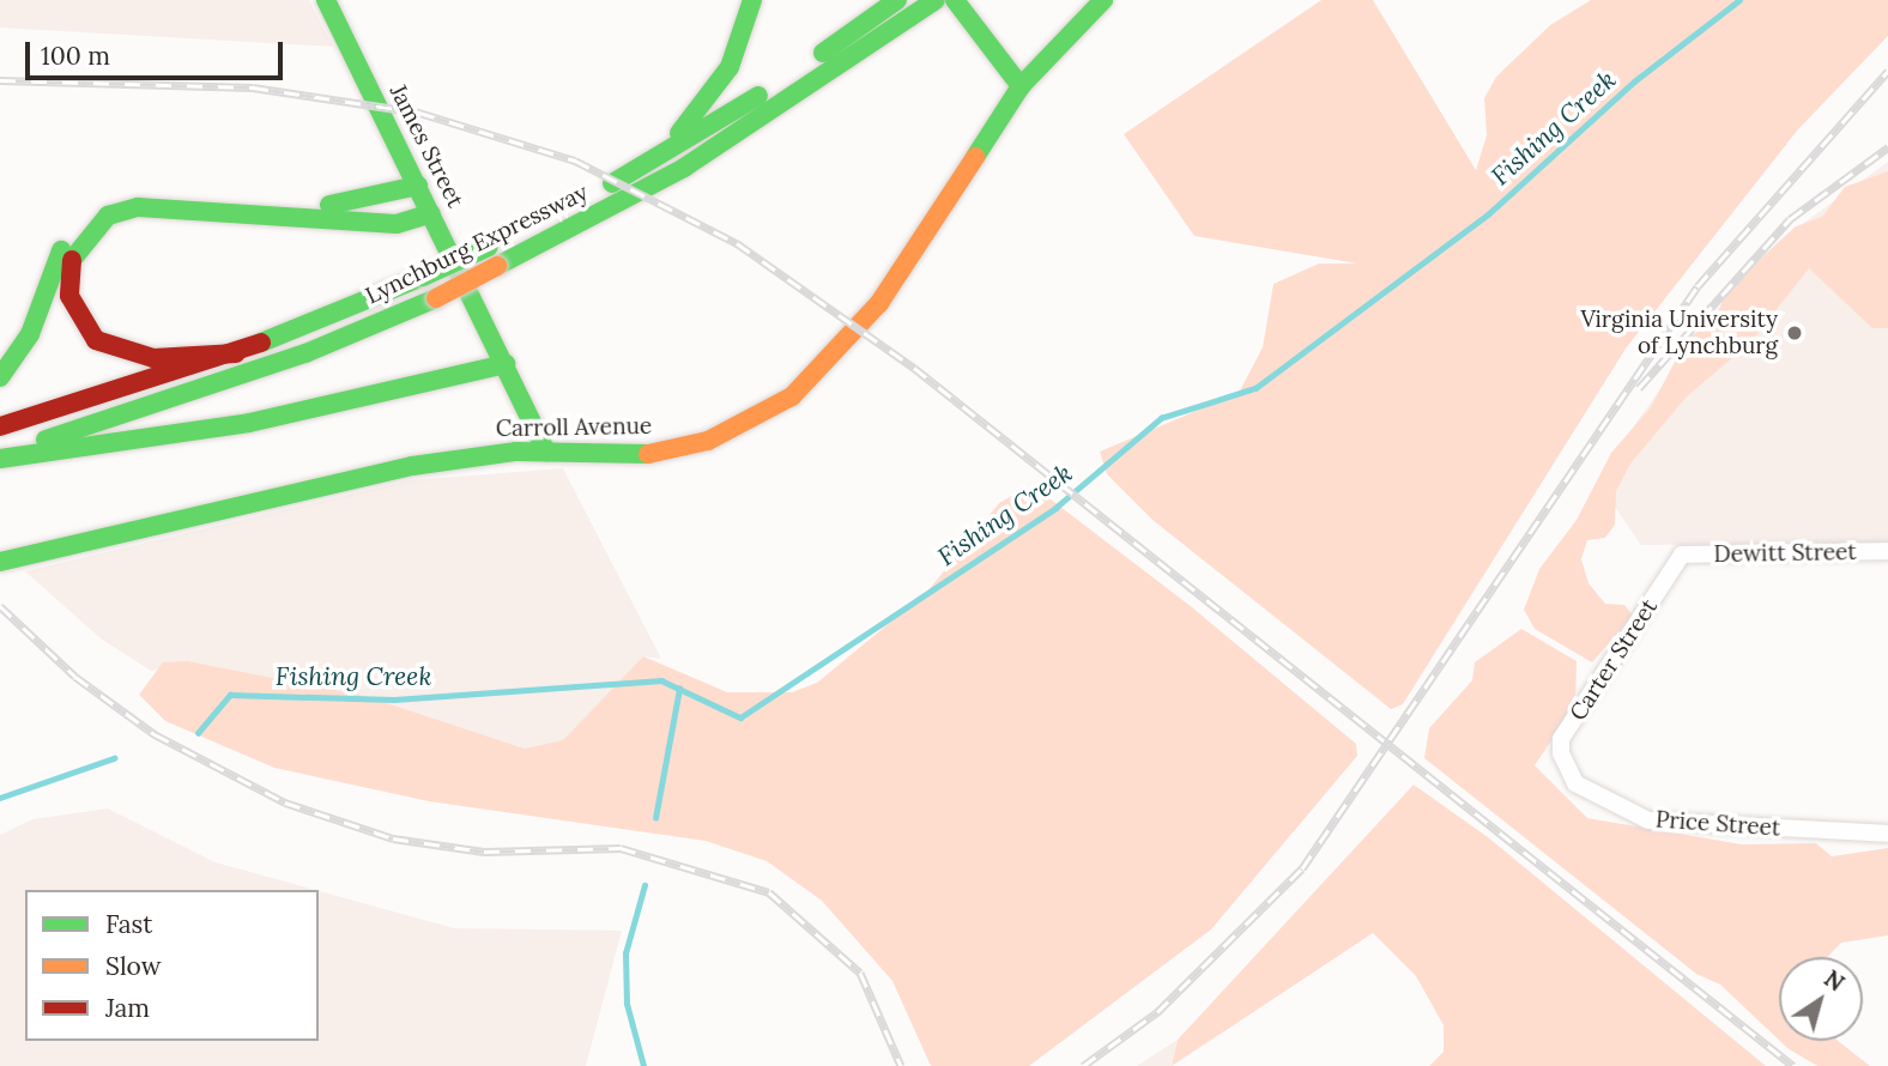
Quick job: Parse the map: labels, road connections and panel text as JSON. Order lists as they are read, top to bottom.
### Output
{
  "streets": {
    "main road": ["James Street", "Lynchburg Expressway", "Carroll Avenue"],
    "street": ["Dewitt Street", "Carter Street", "Price Street"]
  },
  "crossings": [
    ["James Street", "Carroll Avenue"],
    ["Dewitt Street", "Carter Street"],
    ["Carter Street", "Price Street"]
  ],
  "water": ["Fishing Creek"],
  "places": ["Virginia University of Lynchburg"],
  "legend": ["Fast", "Slow", "Jam"],
  "scale_bar": "100 m",
  "north": "top right"
}
